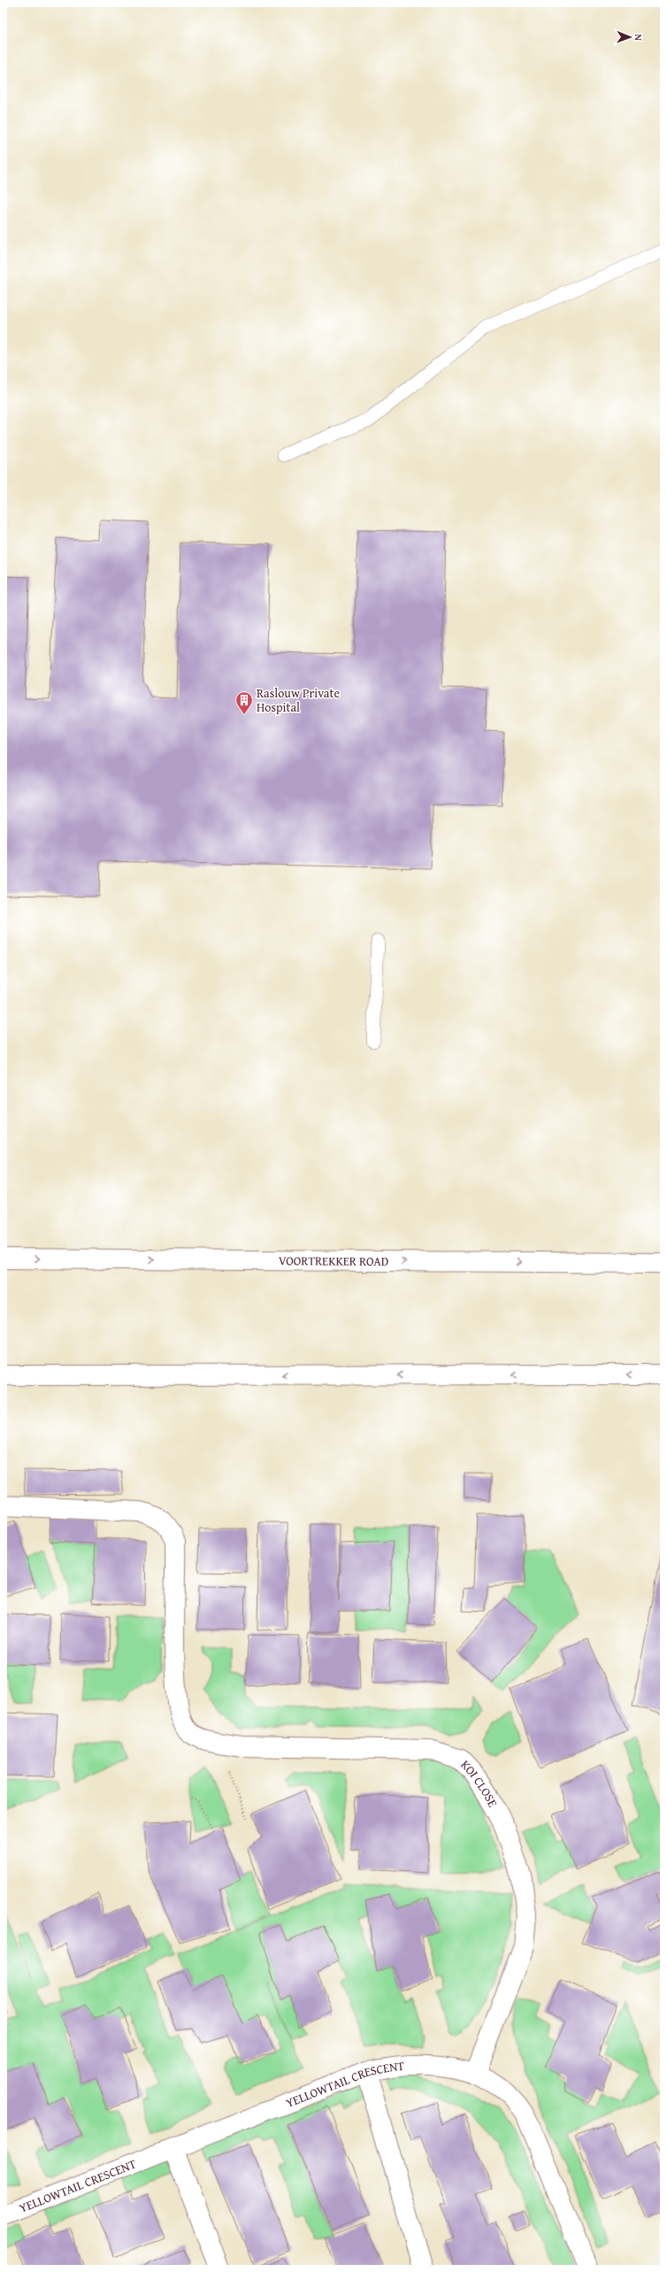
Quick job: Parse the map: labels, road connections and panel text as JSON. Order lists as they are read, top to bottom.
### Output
{
  "streets": {
    "street": ["VOORTREKKER ROAD", "KOI CLOSE", "YELLOWTAIL CRESCENT"]
  },
  "crossings": [
    ["KOI CLOSE", "YELLOWTAIL CRESCENT"]
  ],
  "places": {
    "building": ["Raslouw Private Hospital"]
  },
  "north": "right"
}
